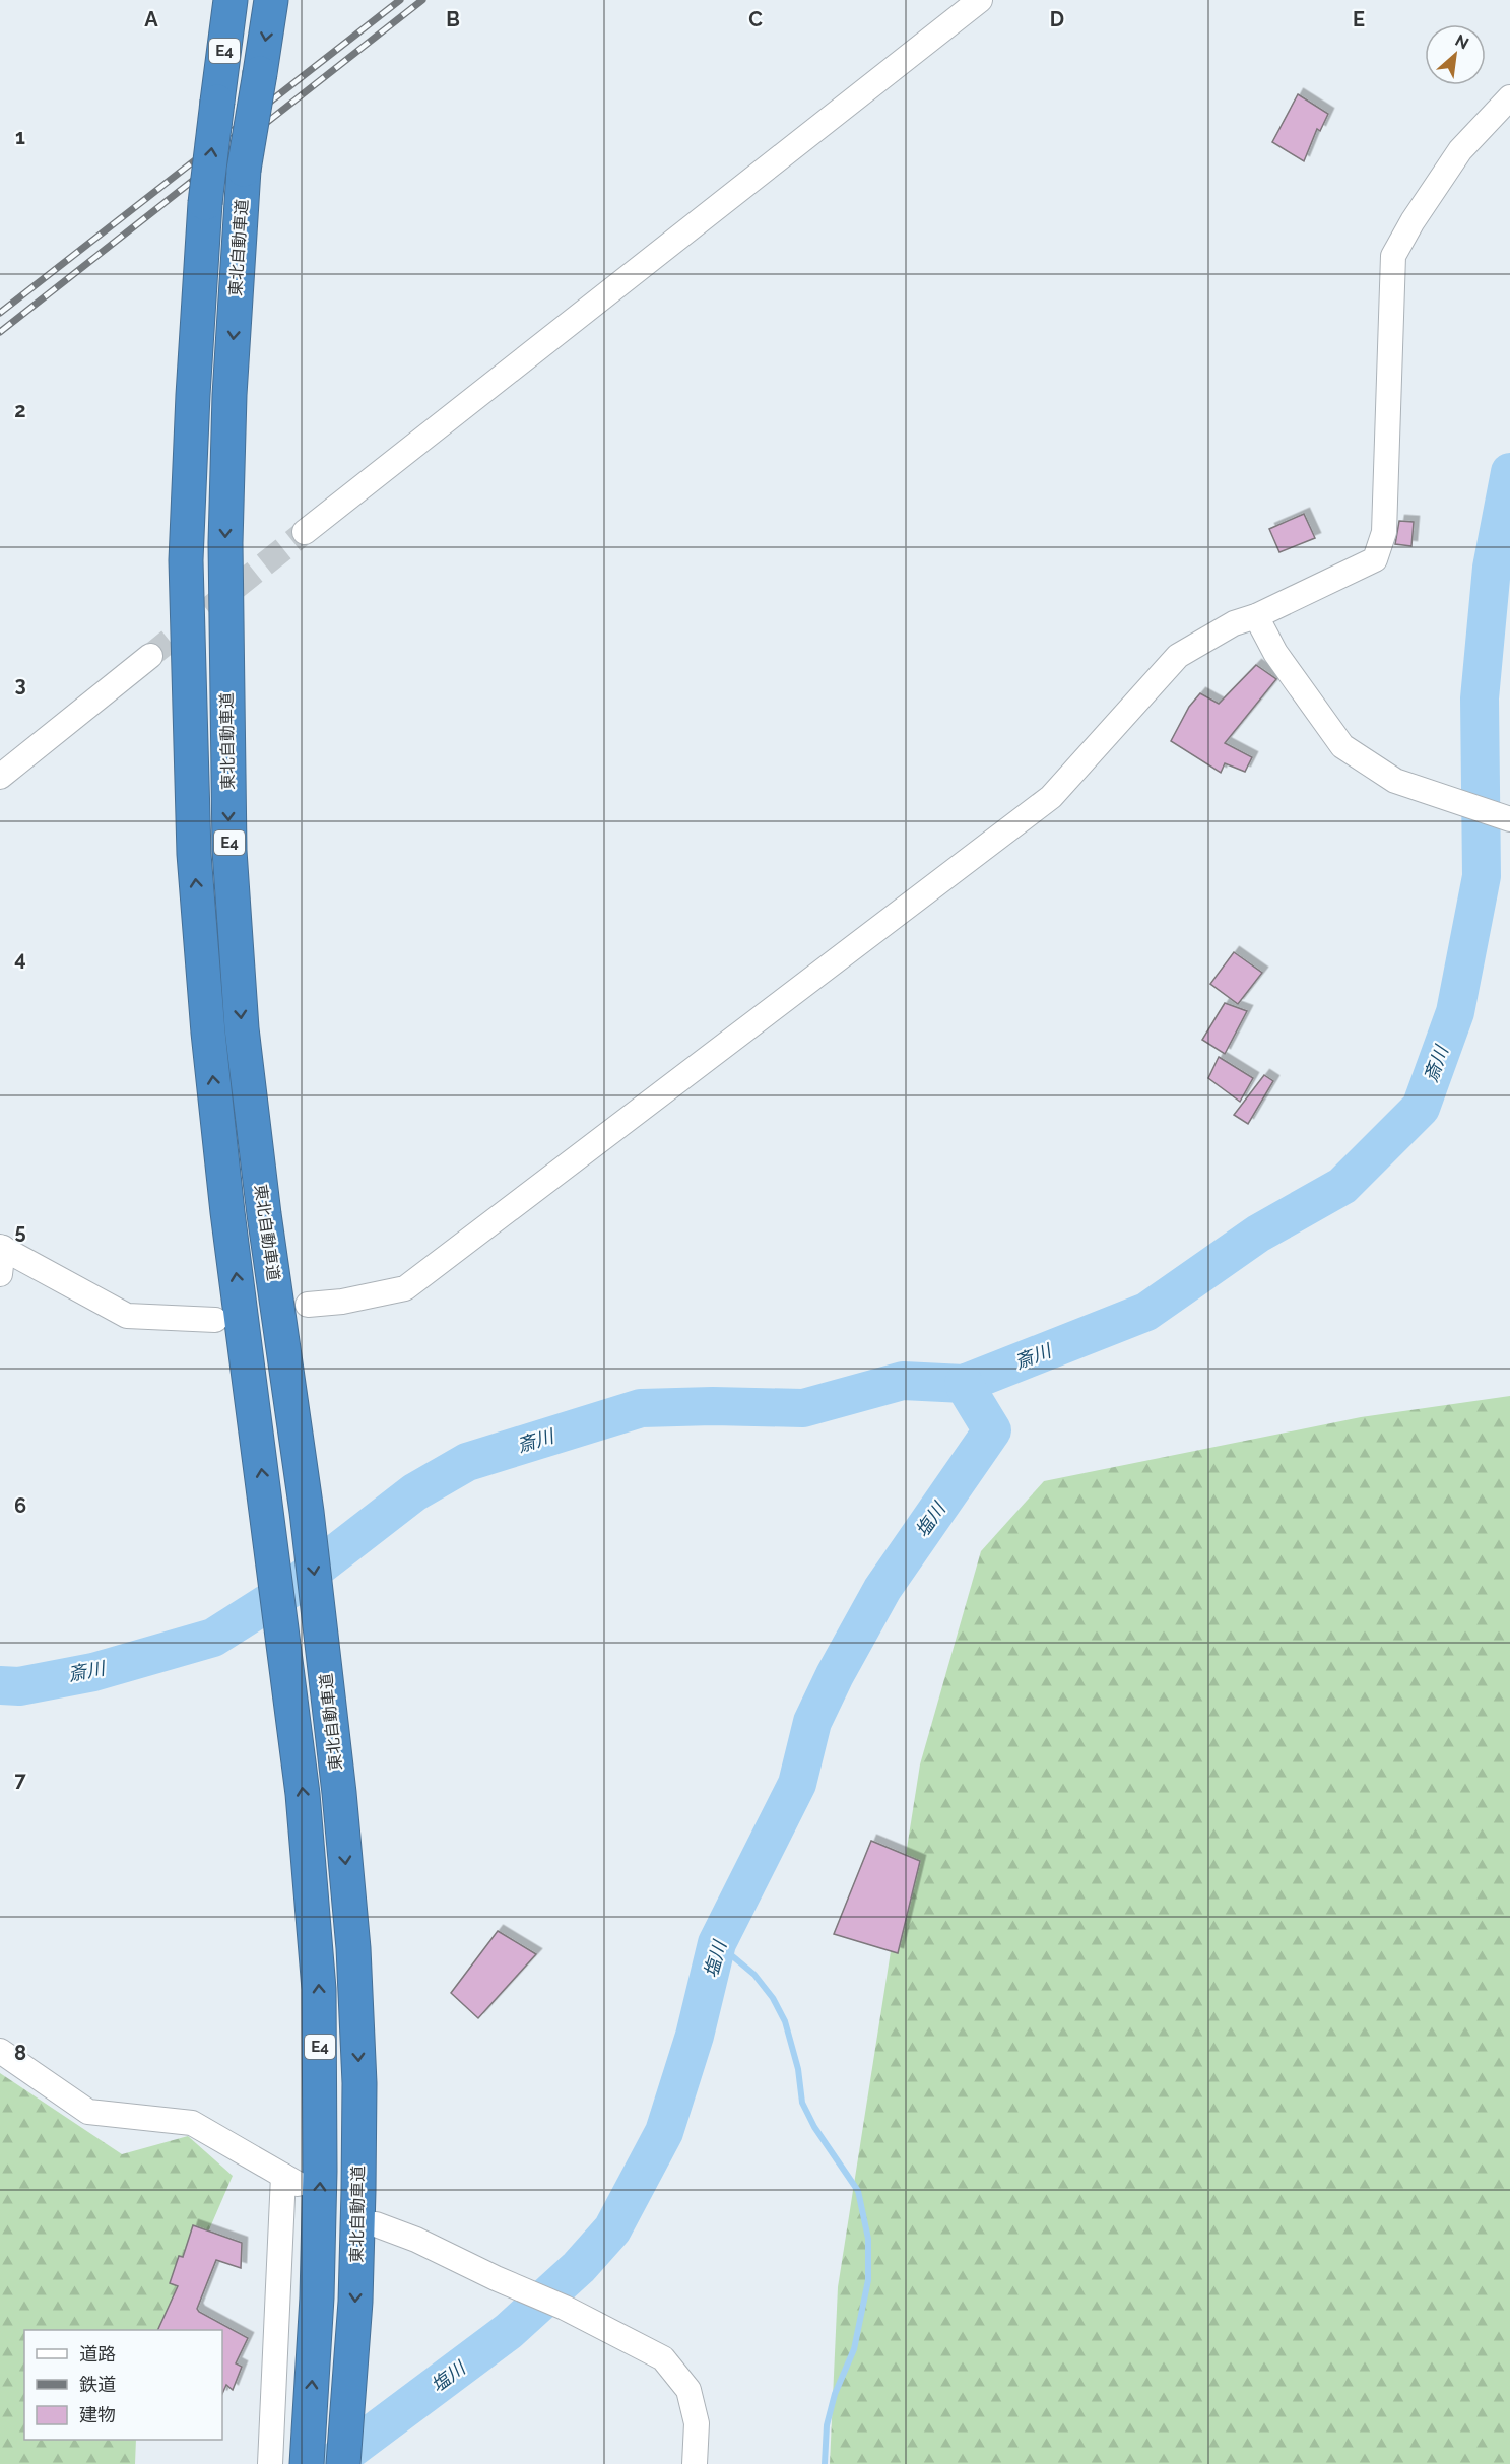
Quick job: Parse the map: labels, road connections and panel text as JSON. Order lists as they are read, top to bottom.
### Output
{
  "streets": {
    "highway": ["E4", "東北自動車道"]
  },
  "water": ["斎川", "塩川"],
  "legend": ["道路", "鉄道", "建物"],
  "north": "top right",
  "grid": {
    "columns": [
      "A",
      "B",
      "C",
      "D",
      "E"
    ],
    "rows": [
      "1",
      "2",
      "3",
      "4",
      "5",
      "6",
      "7",
      "8"
    ]
  }
}
